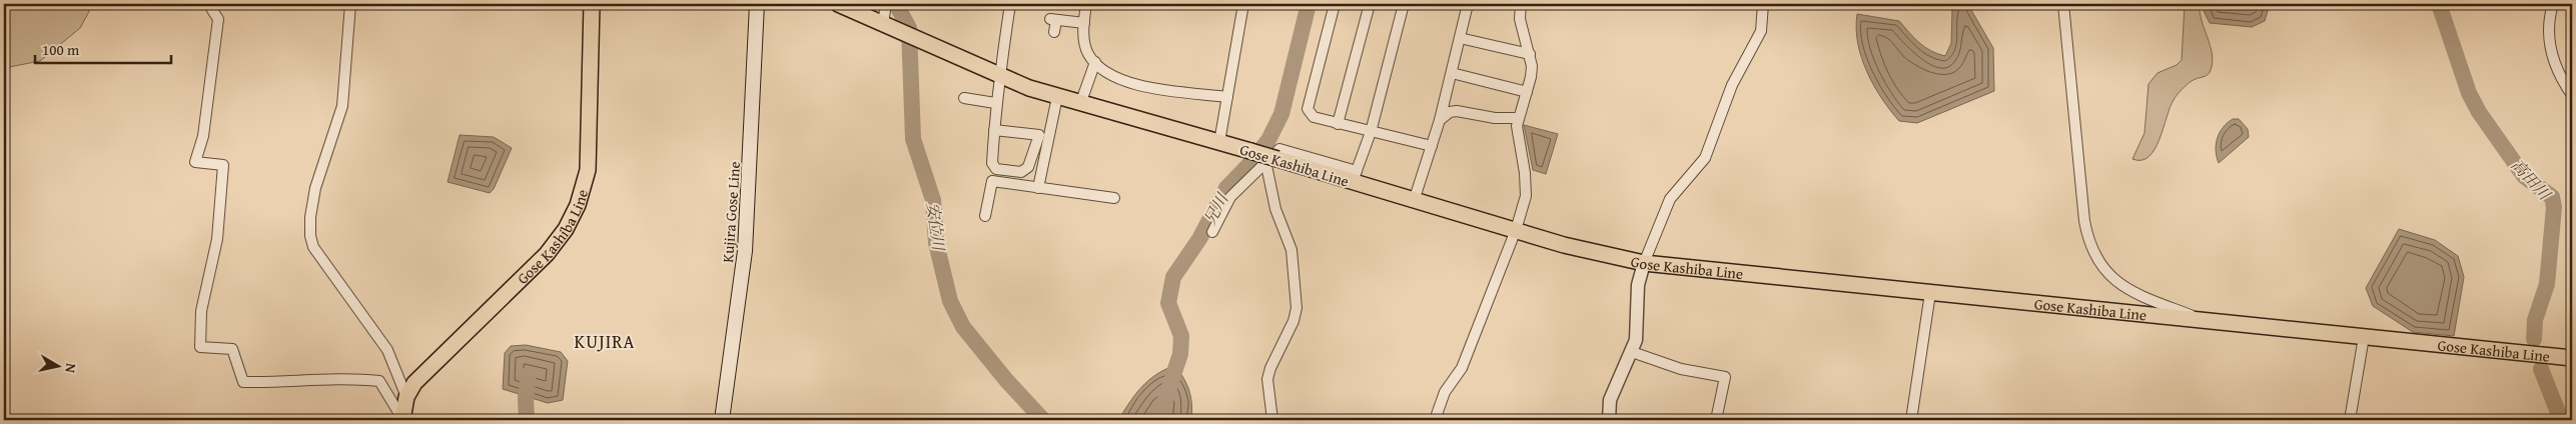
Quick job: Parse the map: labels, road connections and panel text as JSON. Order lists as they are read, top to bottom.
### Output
{
  "streets": {
    "main road": ["Gose Kashiba Line", "Kujira Gose Line"]
  },
  "districts": ["KUJIRA"],
  "water": ["高田川", "兄川", "安位川"],
  "scale_bar": "100 m",
  "north": "right"
}
